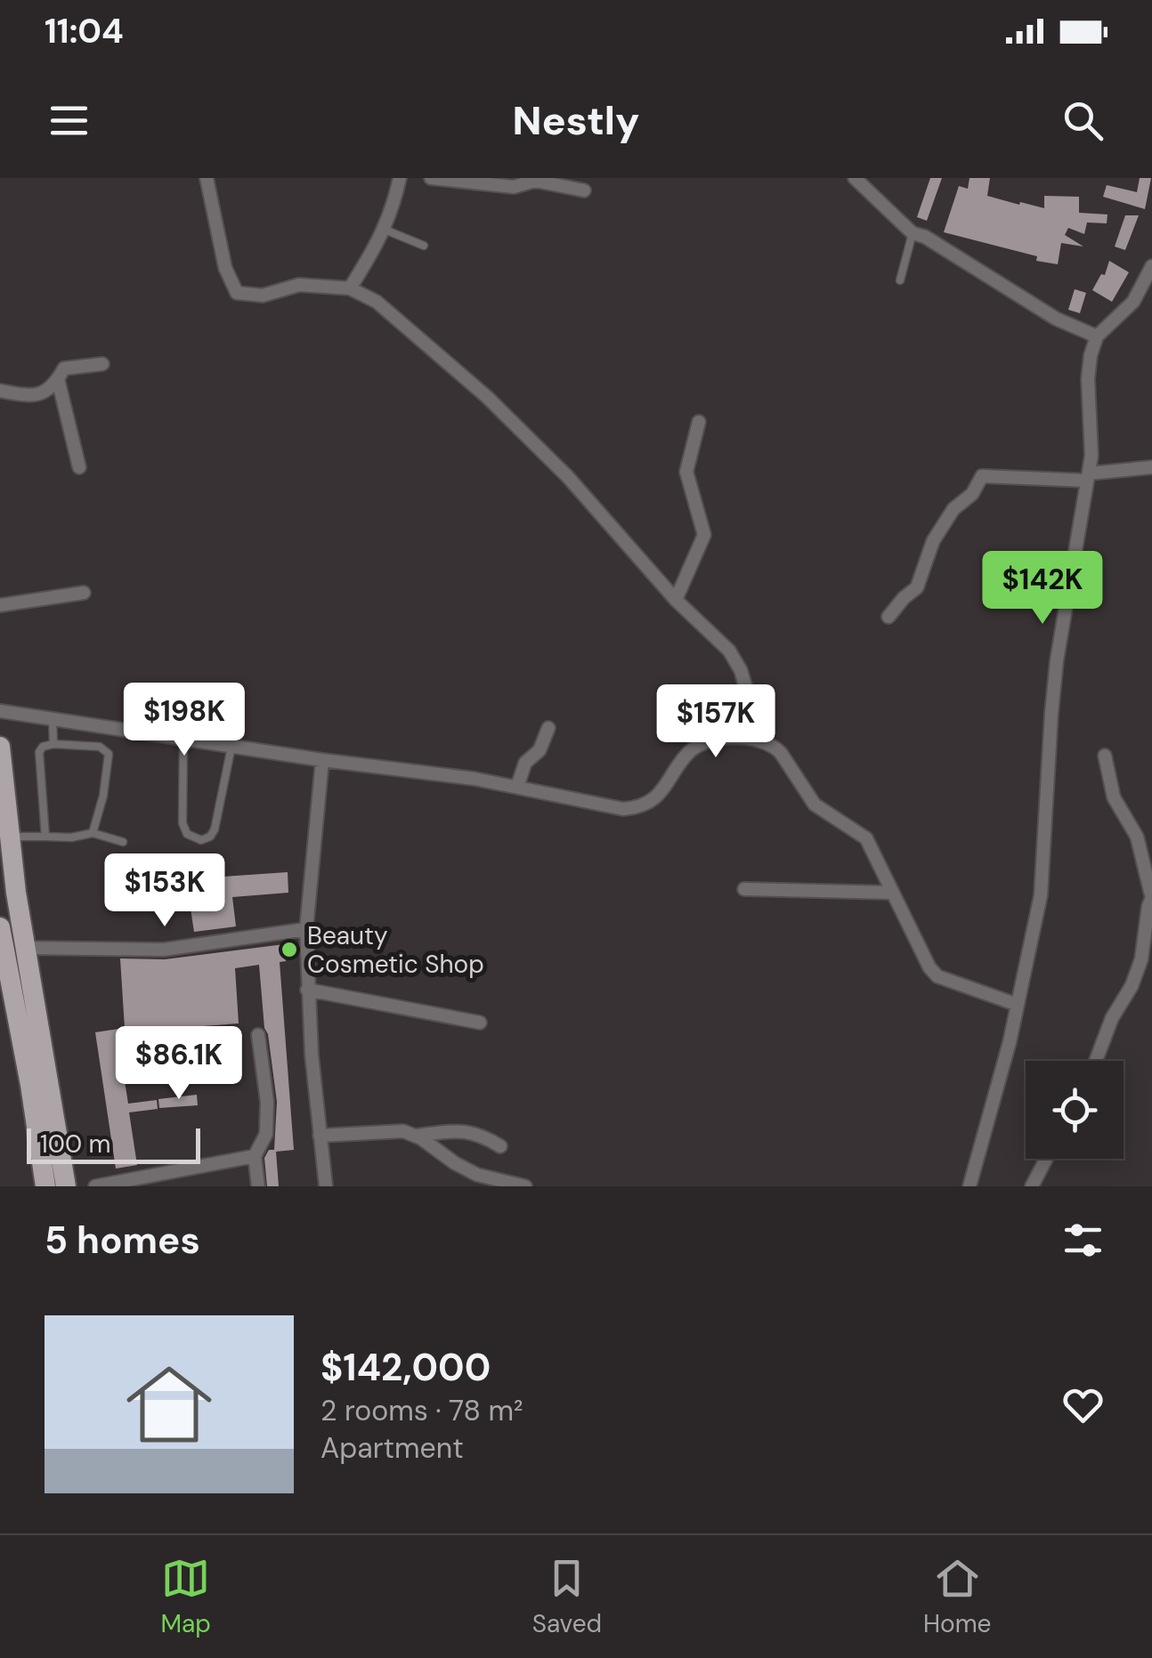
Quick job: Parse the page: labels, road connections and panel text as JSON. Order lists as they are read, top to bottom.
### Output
{
  "places": ["Beauty Cosmetic Shop"],
  "scale_bar": "100 m",
  "page": {
    "status": "11:04",
    "header": "Nestly",
    "price": [
      "$142K",
      "$198K",
      "$157K",
      "$153K",
      "$86.1K"
    ],
    "scale": "100 m",
    "heading": "5 homes",
    "list": [
      {
        "name": "$142,000",
        "note": "2 rooms · 78 m² · Apartment"
      }
    ],
    "tabs": ["Map", "Saved", "Home"]
  }
}
